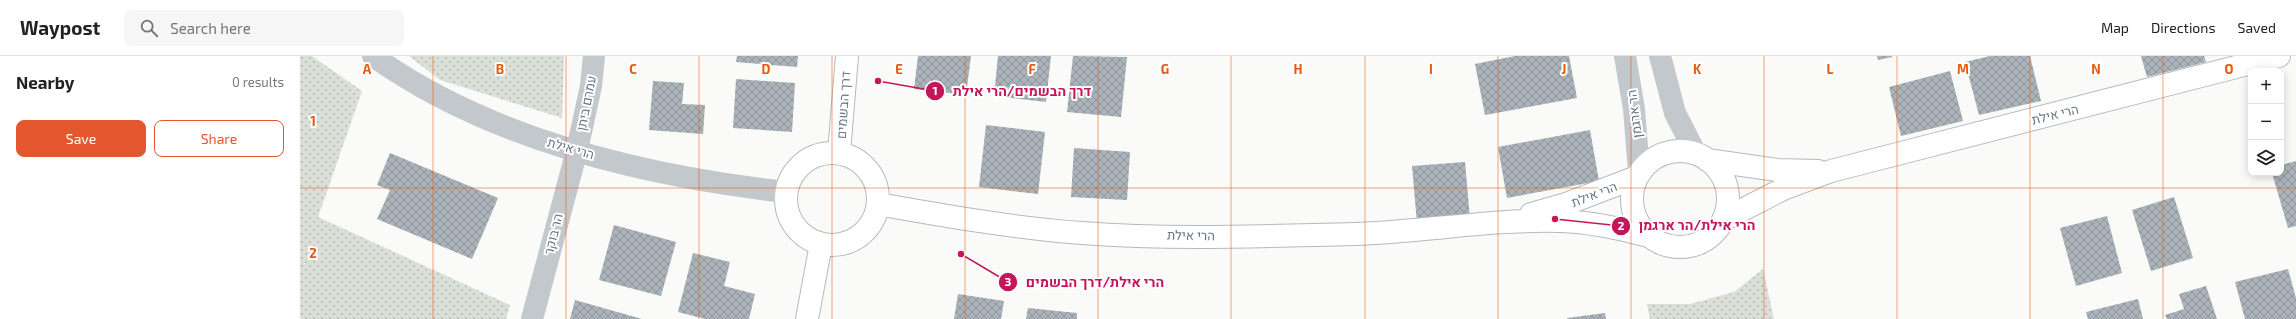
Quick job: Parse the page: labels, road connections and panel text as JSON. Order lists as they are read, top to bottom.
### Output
{
  "streets": {
    "street": [
      "עמרם ביתן",
      "דרך הבשמים",
      "הר ארגמן",
      "הרי אילת",
      "הר בוקר"
    ]
  },
  "crossings": [
    ["עמרם ביתן", "הרי אילת"],
    ["עמרם ביתן", "הר בוקר"],
    ["דרך הבשמים", "הרי אילת"],
    ["הר ארגמן", "הרי אילת"],
    ["הרי אילת", "הר בוקר"]
  ],
  "places": ["דרך הבשמים/הרי אילת", "הרי אילת/הר ארגמן", "הרי אילת/דרך הבשמים"],
  "page": {
    "header": "Waypost",
    "search": "Search here",
    "nav": ["Map", "Directions", "Saved"],
    "heading": ["Nearby", "0 results"],
    "map_buttons": ["+", "−"],
    "buttons": ["Save", "Share"]
  },
  "grid": {
    "columns": [
      "A",
      "B",
      "C",
      "D",
      "E",
      "F",
      "G",
      "H",
      "I",
      "J",
      "K",
      "L",
      "M",
      "N",
      "O"
    ],
    "rows": ["1", "2"]
  }
}
